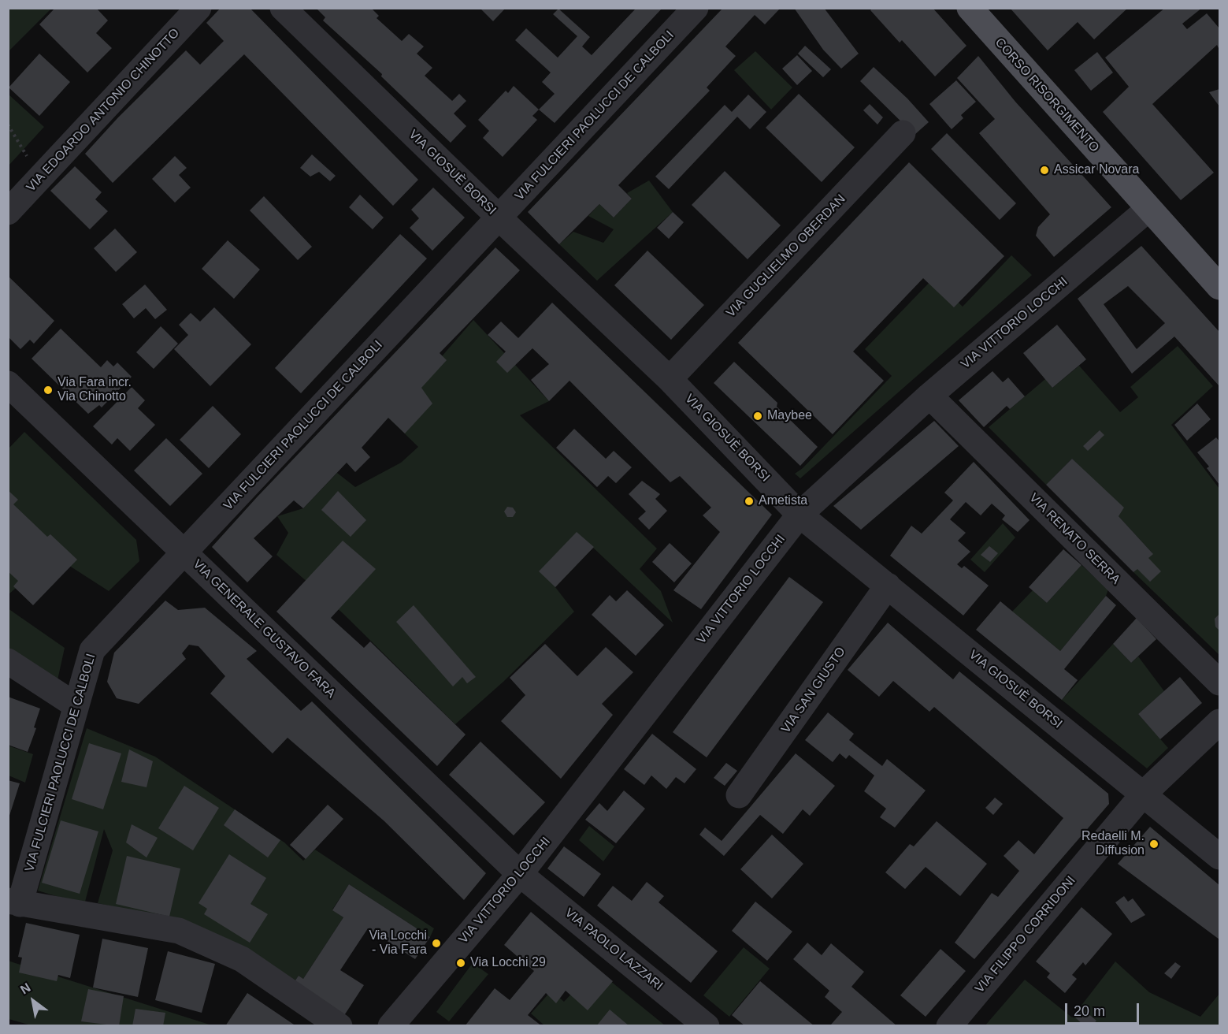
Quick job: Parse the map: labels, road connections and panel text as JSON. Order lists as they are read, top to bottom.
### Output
{
  "streets": {
    "main road": ["CORSO RISORGIMENTO"],
    "street": [
      "VIA EDOARDO ANTONIO CHINOTTO",
      "VIA FULCIERI PAOLUCCI DE CALBOLI",
      "VIA GIOSUÈ BORSI",
      "VIA GUGLIELMO OBERDAN",
      "VIA VITTORIO LOCCHI",
      "VIA RENATO SERRA",
      "VIA GENERALE GUSTAVO FARA",
      "VIA SAN GIUSTO",
      "VIA FILIPPO CORRIDONI",
      "VIA PAOLO LAZZARI"
    ]
  },
  "crossings": [
    ["CORSO RISORGIMENTO", "VIA VITTORIO LOCCHI"],
    ["VIA FULCIERI PAOLUCCI DE CALBOLI", "VIA GIOSUÈ BORSI"],
    ["VIA FULCIERI PAOLUCCI DE CALBOLI", "VIA GENERALE GUSTAVO FARA"],
    ["VIA GIOSUÈ BORSI", "VIA GUGLIELMO OBERDAN"],
    ["VIA GIOSUÈ BORSI", "VIA VITTORIO LOCCHI"],
    ["VIA GIOSUÈ BORSI", "VIA SAN GIUSTO"],
    ["VIA GIOSUÈ BORSI", "VIA FILIPPO CORRIDONI"],
    ["VIA VITTORIO LOCCHI", "VIA RENATO SERRA"],
    ["VIA VITTORIO LOCCHI", "VIA GENERALE GUSTAVO FARA"],
    ["VIA VITTORIO LOCCHI", "VIA PAOLO LAZZARI"],
    ["VIA GENERALE GUSTAVO FARA", "VIA PAOLO LAZZARI"]
  ],
  "places": [
    "Assicar Novara",
    "Via Fara incr. Via Chinotto",
    "Maybee",
    "Ametista",
    "Redaelli M. Diffusion",
    "Via Locchi - Via Fara",
    "Via Locchi 29"
  ],
  "scale_bar": "20 m",
  "north": "top left"
}
